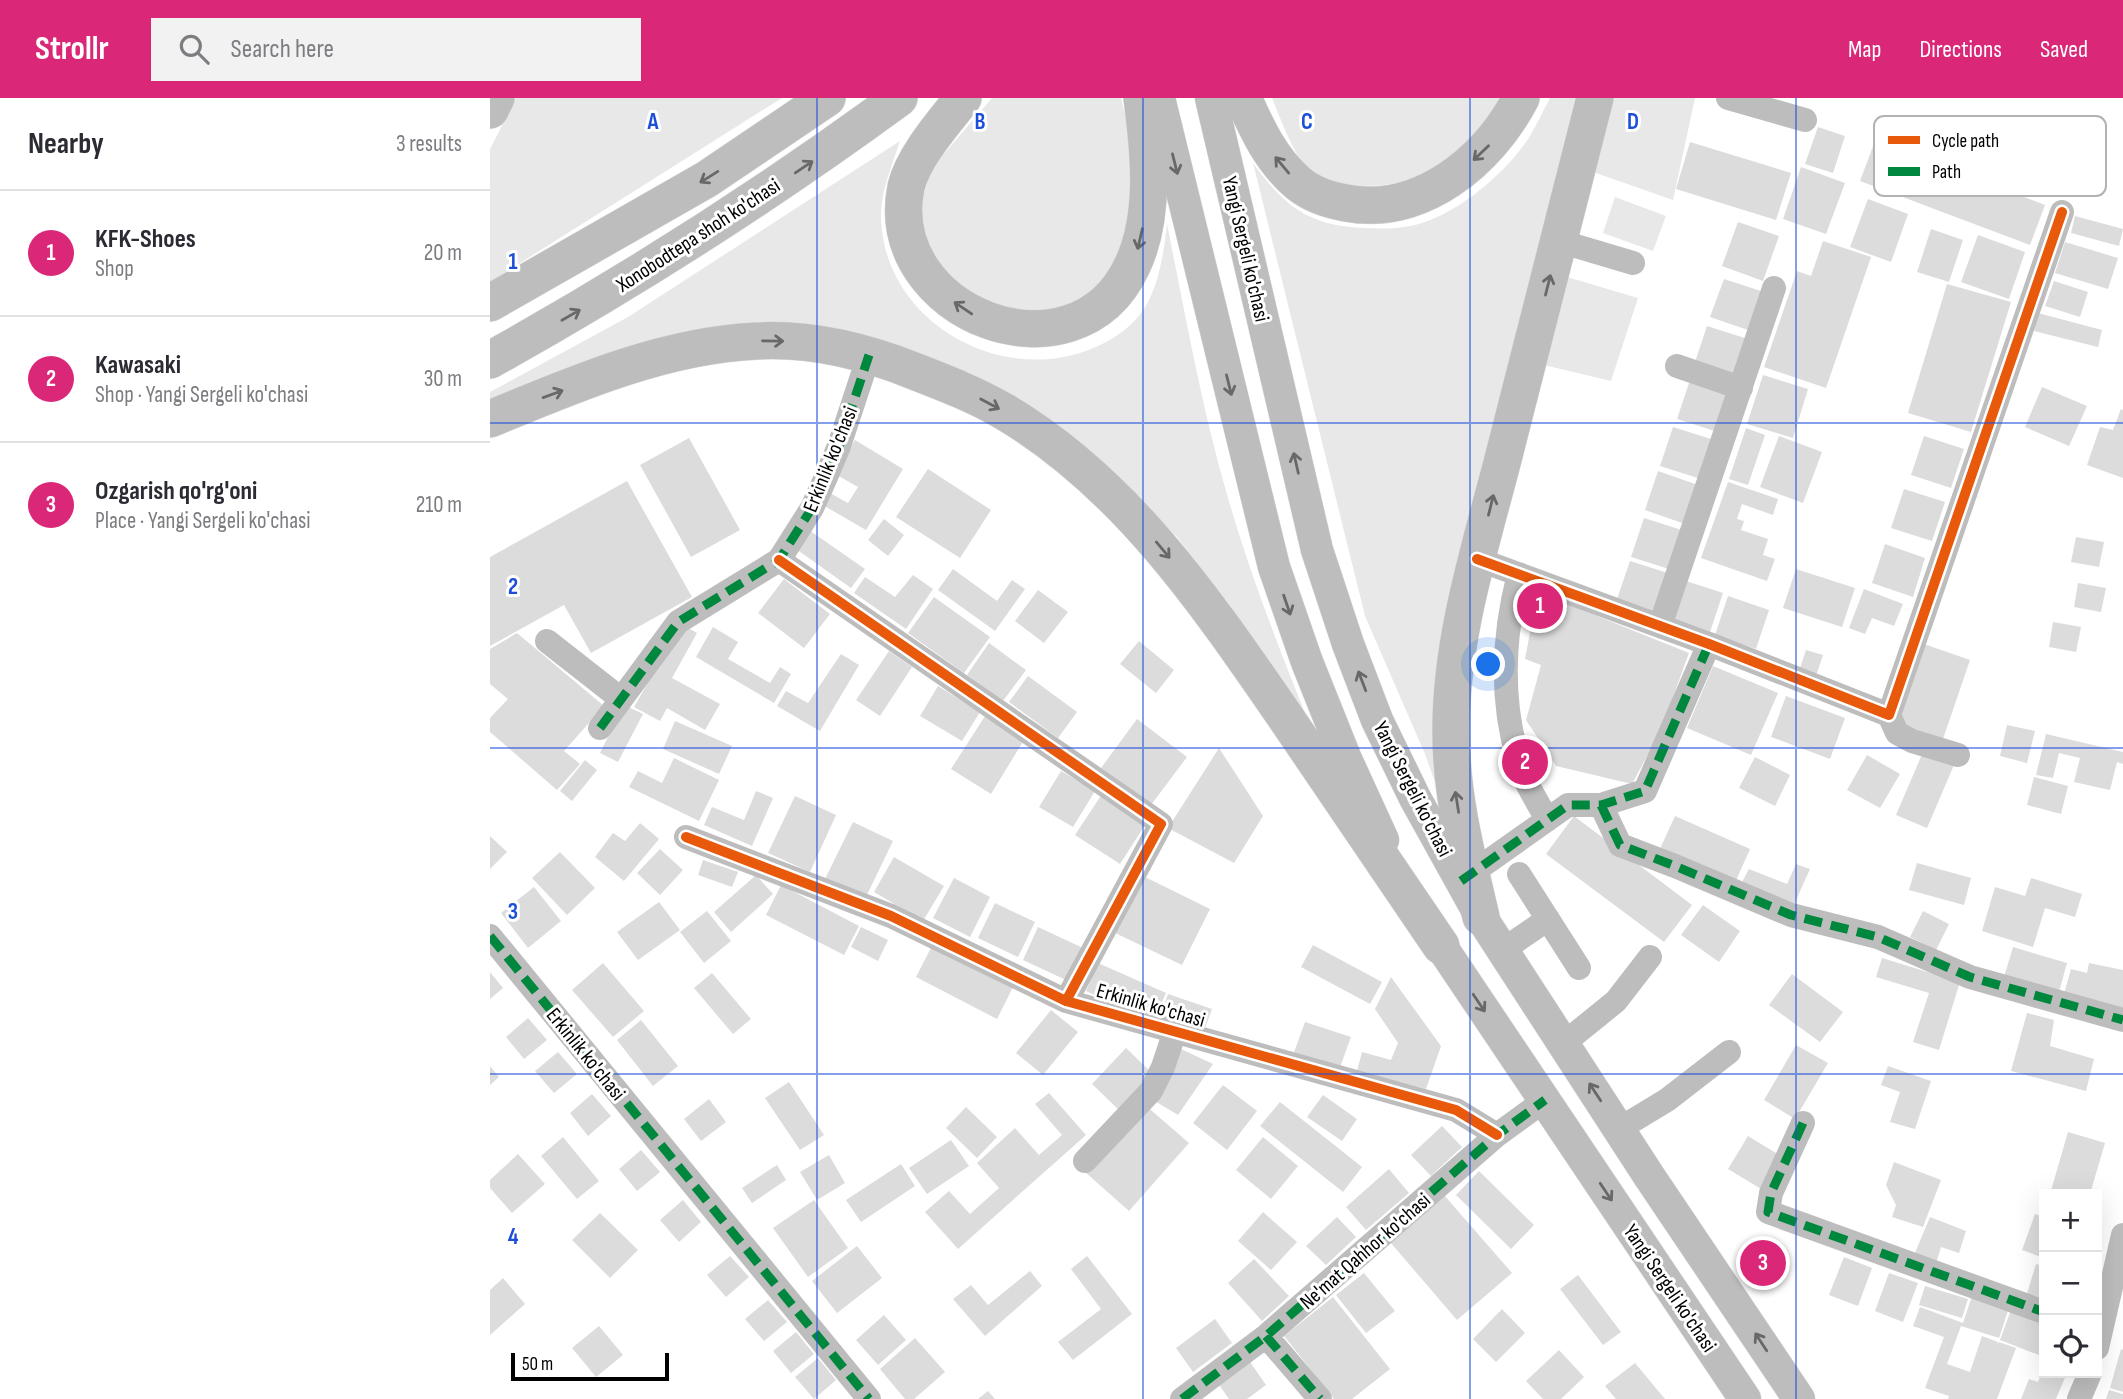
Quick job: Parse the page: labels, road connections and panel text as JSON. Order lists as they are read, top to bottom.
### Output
{
  "streets": {
    "highway": ["Xonobodtepa shoh ko'chasi"],
    "main road": ["Yangi Sergeli ko'chasi"],
    "street": ["Erkinlik ko'chasi", "Ne'mat Qahhor ko'chasi"]
  },
  "crossings": [
    ["Yangi Sergeli ko'chasi", "Ne'mat Qahhor ko'chasi"],
    ["Erkinlik ko'chasi", "Ne'mat Qahhor ko'chasi"]
  ],
  "legend": ["Cycle path", "Path"],
  "scale_bar": "50 m",
  "page": {
    "header": "Strollr",
    "search": "Search here",
    "nav": ["Map", "Directions", "Saved"],
    "heading": ["Nearby", "3 results"],
    "list": [
      {
        "mark": "1",
        "name": "KFK-Shoes",
        "note": "Shop",
        "value": "20 m"
      },
      {
        "mark": "2",
        "name": "Kawasaki",
        "note": "Shop · Yangi Sergeli ko'chasi",
        "value": "30 m"
      },
      {
        "mark": "3",
        "name": "Ozgarish qo'rg'oni",
        "note": "Place · Yangi Sergeli ko'chasi",
        "value": "210 m"
      }
    ],
    "pins": ["1", "2", "3"],
    "map_buttons": ["+", "−"],
    "scale": "50 m"
  },
  "grid": {
    "columns": [
      "A",
      "B",
      "C",
      "D"
    ],
    "rows": [
      "1",
      "2",
      "3",
      "4"
    ]
  }
}
